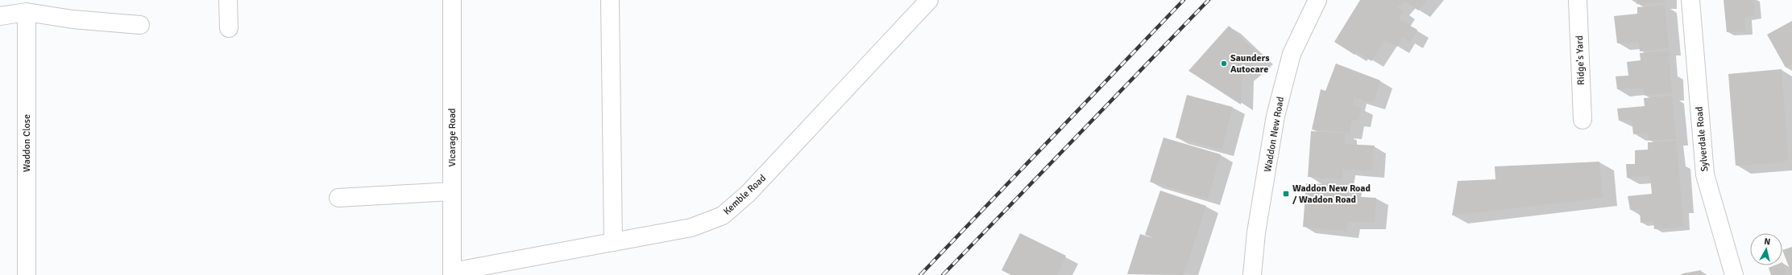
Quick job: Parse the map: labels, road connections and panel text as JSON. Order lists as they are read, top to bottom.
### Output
{
  "streets": {
    "street": [
      "Ridge's Yard",
      "Waddon New Road",
      "Vicarage Road",
      "Sylverdale Road",
      "Waddon Close",
      "Kemble Road"
    ]
  },
  "crossings": [
    ["Vicarage Road", "Kemble Road"]
  ],
  "places": {
    "other": ["Saunders Autocare"],
    "transit": ["Waddon New Road / Waddon Road"]
  },
  "north": "top"
}
